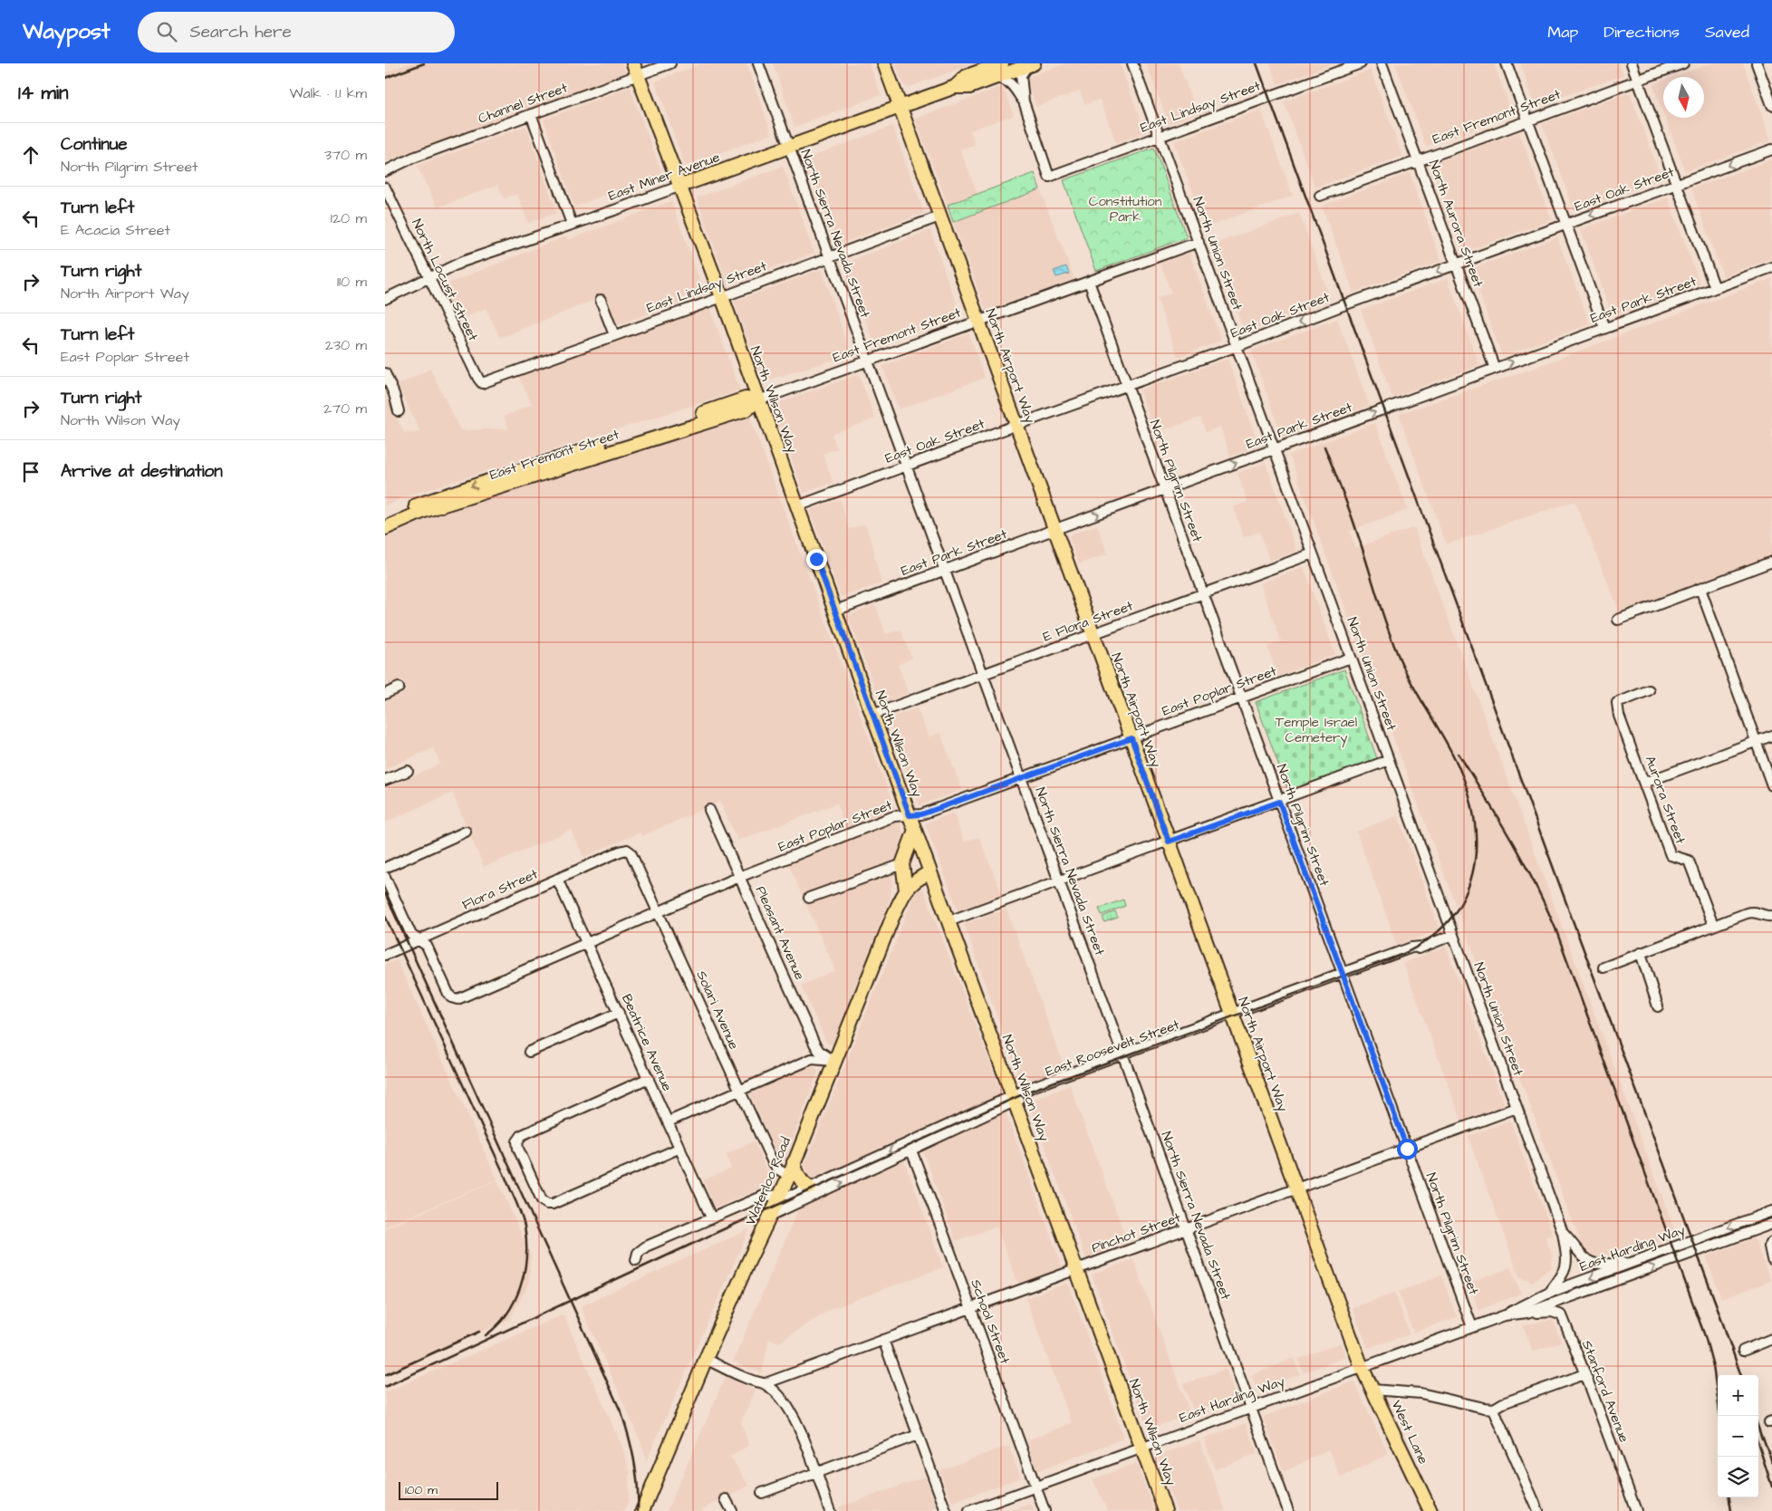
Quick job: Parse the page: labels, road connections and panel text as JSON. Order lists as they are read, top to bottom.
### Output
{
  "streets": {
    "main road": [
      "East Fremont Street",
      "East Miner Avenue",
      "North Airport Way",
      "North Wilson Way",
      "Waterloo Road",
      "West Lane"
    ],
    "street": [
      "Channel Street",
      "East Lindsay Street",
      "East Oak Street",
      "North Aurora Street",
      "North Sierra Nevada Street",
      "North Union Street",
      "North Locust Street",
      "East Park Street",
      "North Pilgrim Street",
      "E Flora Street",
      "East Poplar Street",
      "Aurora Street",
      "Flora Street",
      "Pleasant Avenue",
      "Solari Avenue",
      "Beatrice Avenue",
      "East Roosevelt Street",
      "Pinchot Street",
      "East Harding Way",
      "School Street",
      "Stanford Avenue"
    ]
  },
  "crossings": [
    ["Channel Street", "North Wilson Way"],
    ["East Lindsay Street", "North Sierra Nevada Street"],
    ["East Lindsay Street", "North Union Street"],
    ["East Lindsay Street", "North Locust Street"],
    ["East Lindsay Street", "North Airport Way"],
    ["East Lindsay Street", "North Wilson Way"],
    ["East Fremont Street", "North Aurora Street"],
    ["East Fremont Street", "North Sierra Nevada Street"],
    ["East Fremont Street", "North Union Street"],
    ["East Fremont Street", "North Airport Way"],
    ["East Fremont Street", "North Wilson Way"],
    ["East Fremont Street", "North Pilgrim Street"],
    ["East Miner Avenue", "North Sierra Nevada Street"],
    ["East Miner Avenue", "North Locust Street"],
    ["East Miner Avenue", "North Airport Way"],
    ["East Miner Avenue", "North Wilson Way"],
    ["East Oak Street", "North Aurora Street"],
    ["East Oak Street", "North Sierra Nevada Street"],
    ["East Oak Street", "North Union Street"],
    ["East Oak Street", "North Airport Way"],
    ["East Oak Street", "North Wilson Way"],
    ["East Oak Street", "North Pilgrim Street"],
    ["North Aurora Street", "East Park Street"],
    ["North Sierra Nevada Street", "East Park Street"],
    ["North Sierra Nevada Street", "E Flora Street"],
    ["North Sierra Nevada Street", "East Poplar Street"],
    ["North Sierra Nevada Street", "East Roosevelt Street"],
    ["North Sierra Nevada Street", "Pinchot Street"],
    ["North Sierra Nevada Street", "East Harding Way"],
    ["North Union Street", "East Park Street"],
    ["North Union Street", "E Flora Street"],
    ["North Union Street", "East Poplar Street"],
    ["North Union Street", "East Roosevelt Street"],
    ["North Union Street", "Pinchot Street"],
    ["North Union Street", "East Harding Way"],
    ["East Park Street", "North Airport Way"],
    ["East Park Street", "North Wilson Way"],
    ["East Park Street", "North Pilgrim Street"],
    ["North Airport Way", "E Flora Street"],
    ["North Airport Way", "East Poplar Street"],
    ["North Airport Way", "East Roosevelt Street"],
    ["North Airport Way", "Pinchot Street"],
    ["North Airport Way", "East Harding Way"],
    ["North Airport Way", "West Lane"],
    ["North Wilson Way", "E Flora Street"],
    ["North Wilson Way", "East Poplar Street"],
    ["North Wilson Way", "East Roosevelt Street"],
    ["North Wilson Way", "Waterloo Road"],
    ["North Wilson Way", "Pinchot Street"],
    ["North Wilson Way", "East Harding Way"],
    ["North Pilgrim Street", "E Flora Street"],
    ["North Pilgrim Street", "East Poplar Street"],
    ["North Pilgrim Street", "East Roosevelt Street"],
    ["North Pilgrim Street", "Pinchot Street"],
    ["North Pilgrim Street", "East Harding Way"],
    ["East Poplar Street", "Flora Street"],
    ["East Poplar Street", "Pleasant Avenue"],
    ["East Poplar Street", "Solari Avenue"],
    ["East Poplar Street", "Beatrice Avenue"],
    ["Flora Street", "Solari Avenue"],
    ["Flora Street", "Beatrice Avenue"],
    ["Pleasant Avenue", "Waterloo Road"],
    ["Solari Avenue", "Waterloo Road"],
    ["Beatrice Avenue", "East Roosevelt Street"],
    ["East Roosevelt Street", "Waterloo Road"],
    ["East Roosevelt Street", "School Street"],
    ["Pinchot Street", "School Street"],
    ["East Harding Way", "School Street"],
    ["East Harding Way", "Stanford Avenue"],
    ["East Harding Way", "West Lane"]
  ],
  "one_way": ["East Oak Street", "East Park Street"],
  "parks": ["Constitution Park", "Temple Israel Cemetery"],
  "scale_bar": "100 m",
  "north": "bottom",
  "page": {
    "header": "Waypost",
    "search": "Search here",
    "nav": ["Map", "Directions", "Saved"],
    "heading": ["14 min", "Walk · 1.1 km"],
    "list": [
      ["Continue", "North Pilgrim Street", "370 m"],
      ["Turn left", "E Acacia Street", "120 m"],
      ["Turn right", "North Airport Way", "110 m"],
      ["Turn left", "East Poplar Street", "230 m"],
      ["Turn right", "North Wilson Way", "270 m"],
      "Arrive at destination"
    ],
    "map_buttons": ["+", "−"],
    "scale": "100 m"
  }
}
